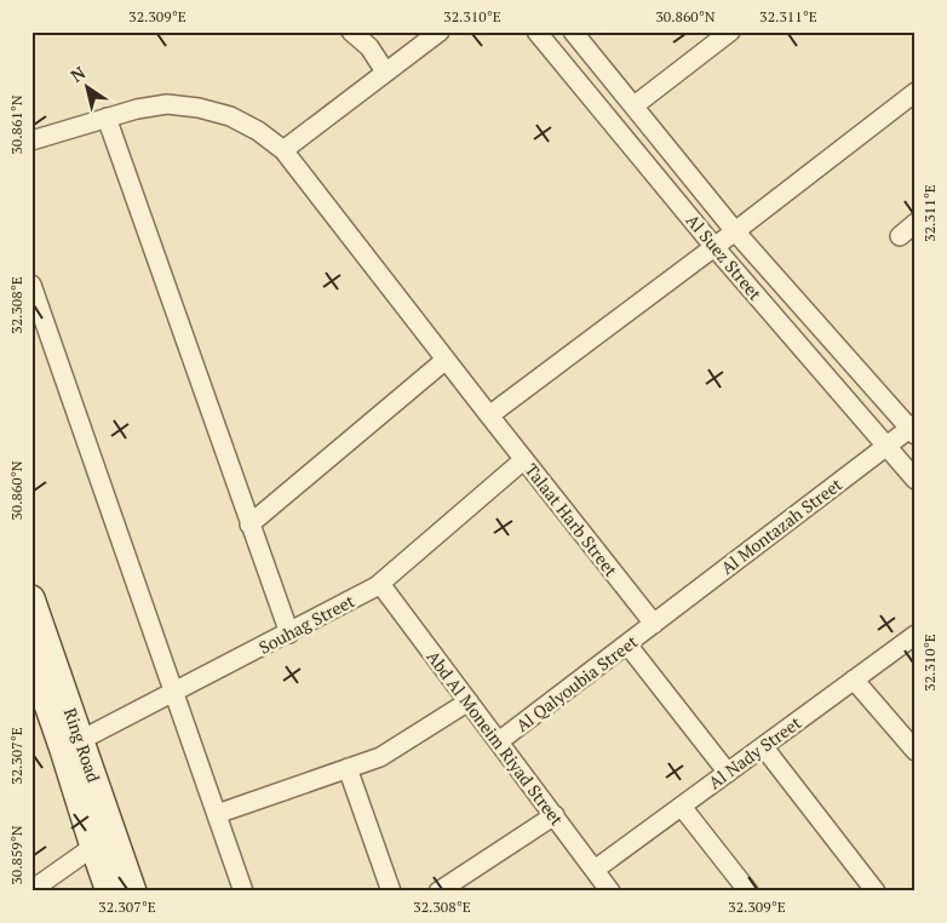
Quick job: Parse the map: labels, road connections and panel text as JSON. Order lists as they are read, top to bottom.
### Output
{
  "streets": {
    "street": [
      "Al Suez Street",
      "Talaat Harb Street",
      "Al Montazah Street",
      "Souhag Street",
      "Al Qalyoubia Street",
      "Abd Al Moneim Riyad Street",
      "Ring Road",
      "Al Nady Street"
    ]
  },
  "crossings": [
    ["Al Suez Street", "Al Montazah Street"],
    ["Talaat Harb Street", "Al Montazah Street"],
    ["Talaat Harb Street", "Souhag Street"],
    ["Talaat Harb Street", "Al Qalyoubia Street"],
    ["Al Montazah Street", "Al Qalyoubia Street"],
    ["Souhag Street", "Abd Al Moneim Riyad Street"],
    ["Souhag Street", "Ring Road"],
    ["Al Qalyoubia Street", "Abd Al Moneim Riyad Street"],
    ["Abd Al Moneim Riyad Street", "Al Nady Street"]
  ],
  "north": "top left",
  "coordinates": [
    "32.309°E",
    "32.310°E",
    "30.860°N",
    "32.311°E",
    "30.861°N",
    "32.308°E",
    "32.307°E",
    "30.859°N"
  ]
}
